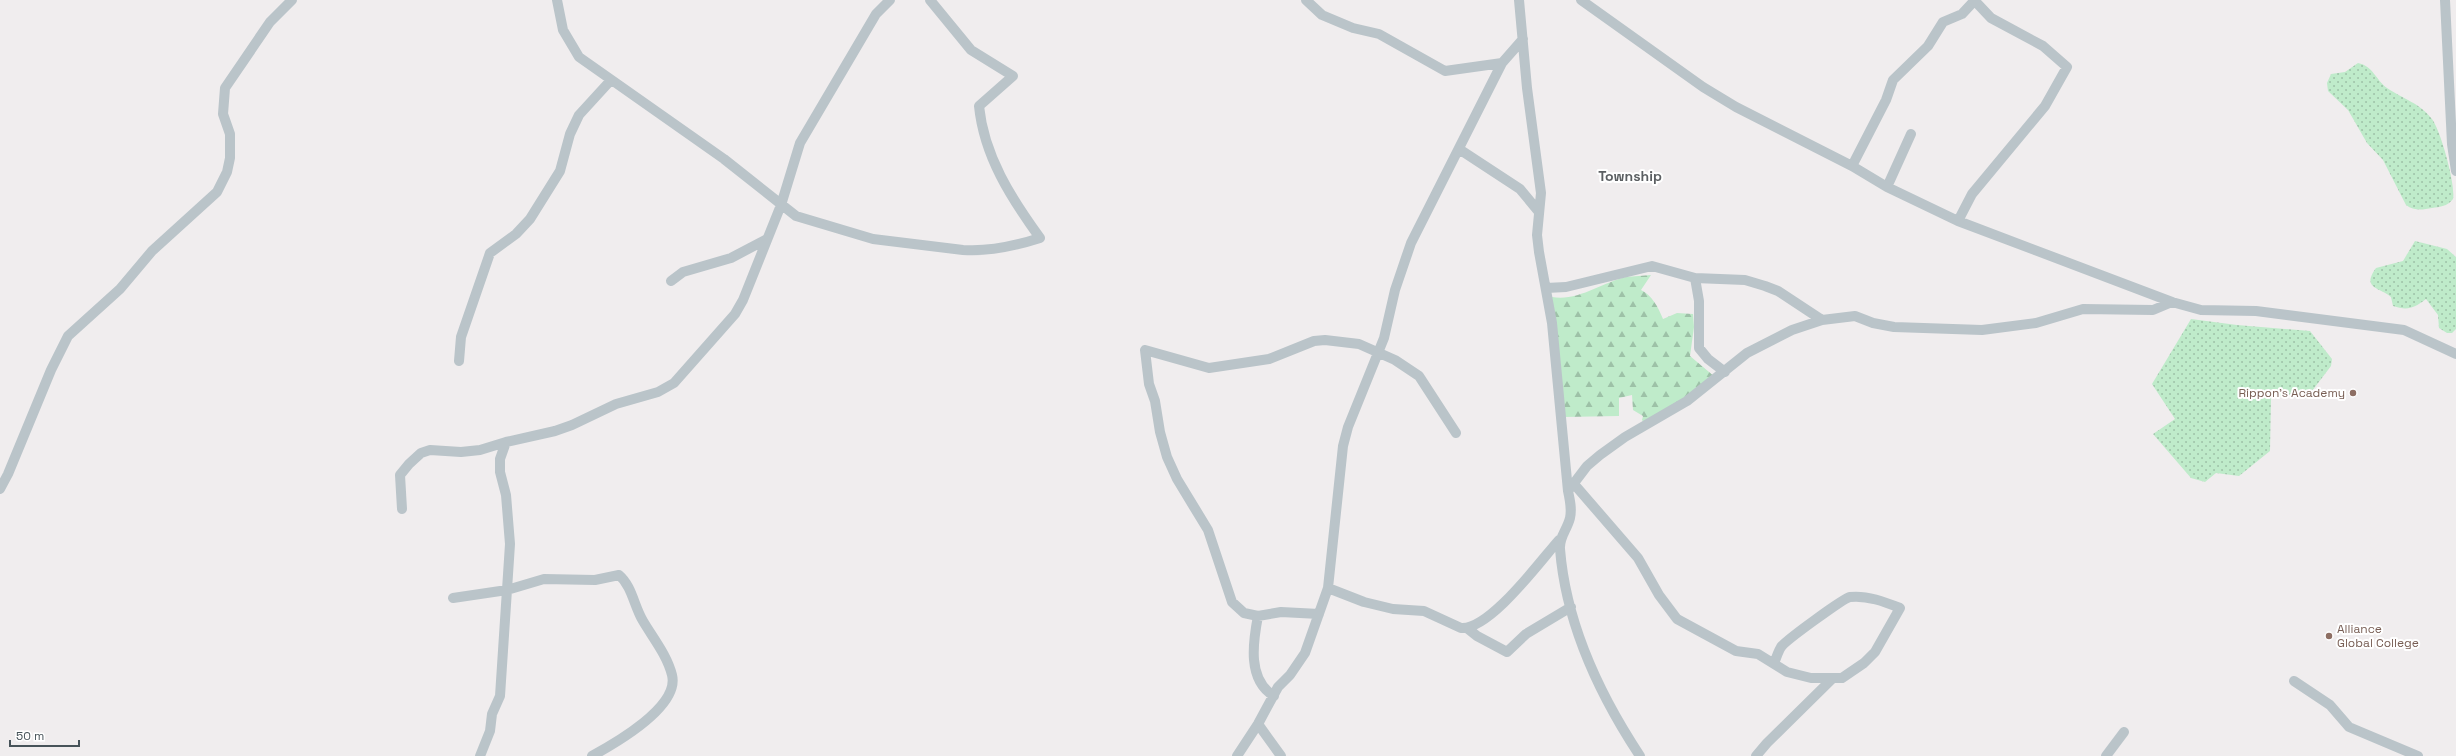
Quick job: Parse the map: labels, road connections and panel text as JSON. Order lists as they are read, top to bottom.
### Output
{
  "districts": ["Township"],
  "places": ["Rippon's Academy", "Alliance Global College"],
  "scale_bar": "50 m"
}
